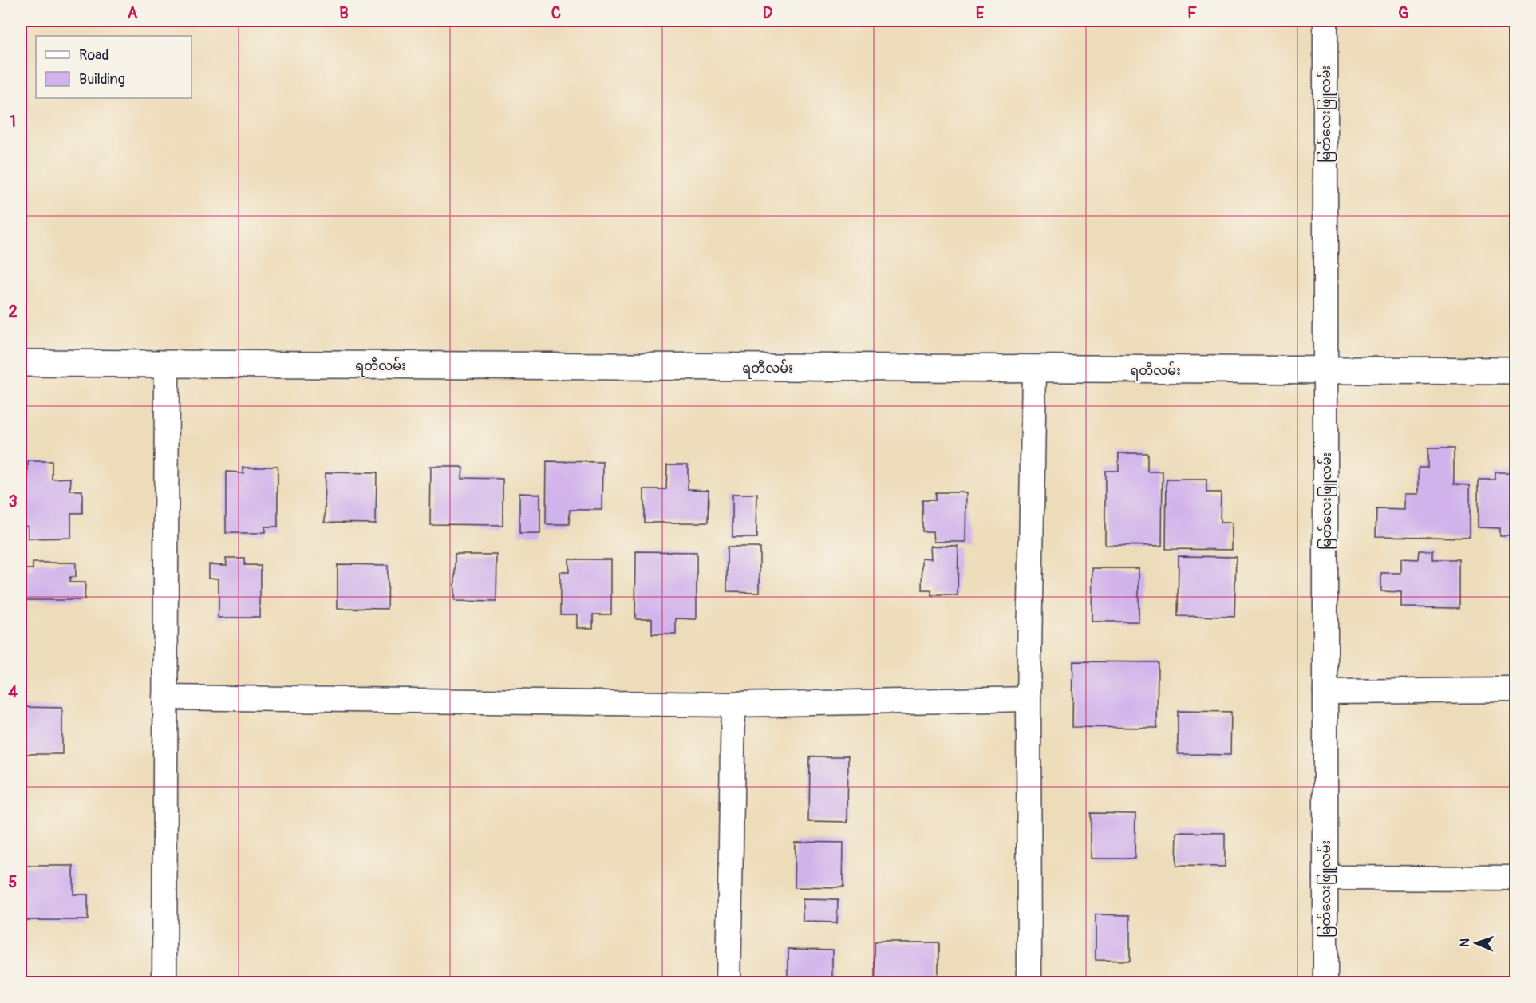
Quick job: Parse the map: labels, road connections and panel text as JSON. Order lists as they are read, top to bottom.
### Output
{
  "streets": {
    "street": ["မြတ်လေးဖြူလမ်း", "ရတီလမ်း"]
  },
  "crossings": [
    ["မြတ်လေးဖြူလမ်း", "ရတီလမ်း"]
  ],
  "legend": ["Road", "Building"],
  "north": "left",
  "grid": {
    "columns": [
      "A",
      "B",
      "C",
      "D",
      "E",
      "F",
      "G"
    ],
    "rows": [
      "1",
      "2",
      "3",
      "4",
      "5"
    ]
  }
}
